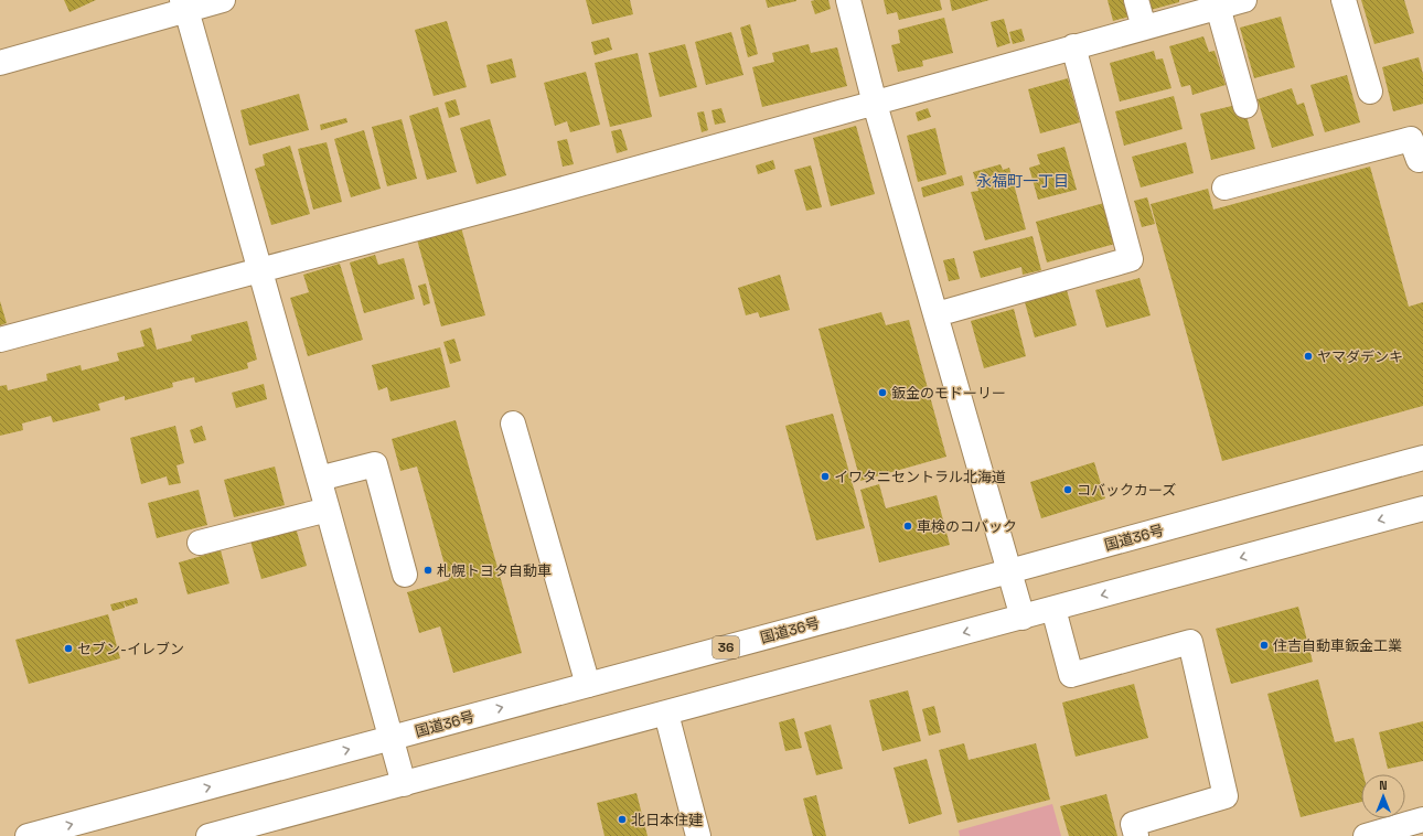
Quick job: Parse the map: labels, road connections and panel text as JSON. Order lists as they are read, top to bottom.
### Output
{
  "streets": {
    "main road": ["国道36号", "36"]
  },
  "districts": ["永福町一丁目"],
  "places": [
    "ヤマダデンキ",
    "鈑金のモドーリー",
    "イワタニセントラル北海道",
    "コバックカーズ",
    "車検のコバック",
    "札幌トヨタ自動車",
    "住吉自動車鈑金工業",
    "セブン-イレブン",
    "北日本住建"
  ],
  "north": "top"
}
